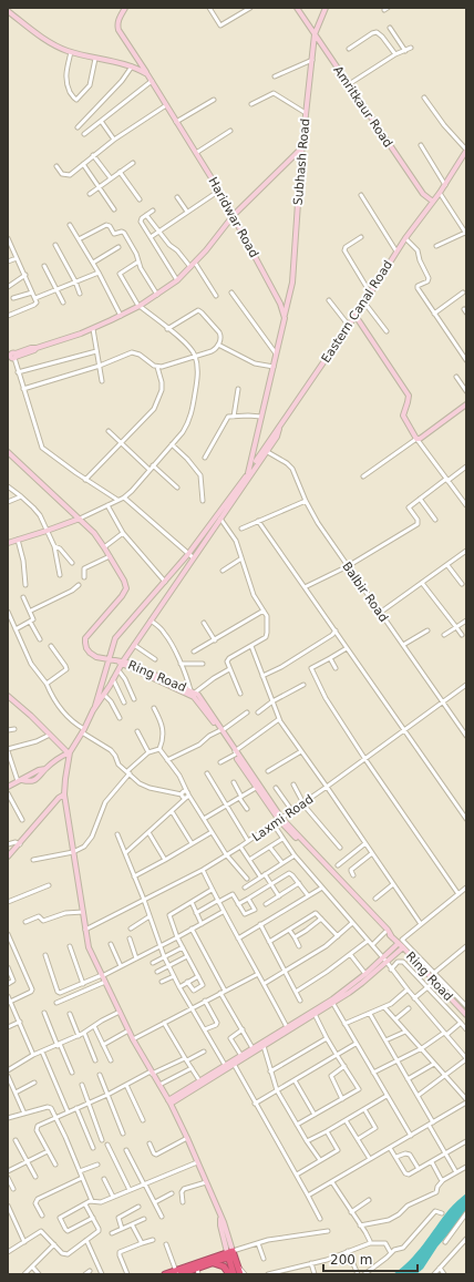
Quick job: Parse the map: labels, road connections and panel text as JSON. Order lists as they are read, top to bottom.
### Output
{
  "streets": {
    "main road": [
      "Amritkaur Road",
      "Subhash Road",
      "Haridwar Road",
      "Eastern Canal Road",
      "Ring Road"
    ],
    "street": ["Balbir Road", "Laxmi Road"]
  },
  "crossings": [
    ["Amritkaur Road", "Subhash Road"],
    ["Amritkaur Road", "Eastern Canal Road"],
    ["Subhash Road", "Haridwar Road"],
    ["Balbir Road", "Laxmi Road"],
    ["Ring Road", "Laxmi Road"]
  ],
  "scale_bar": "200 m"
}
